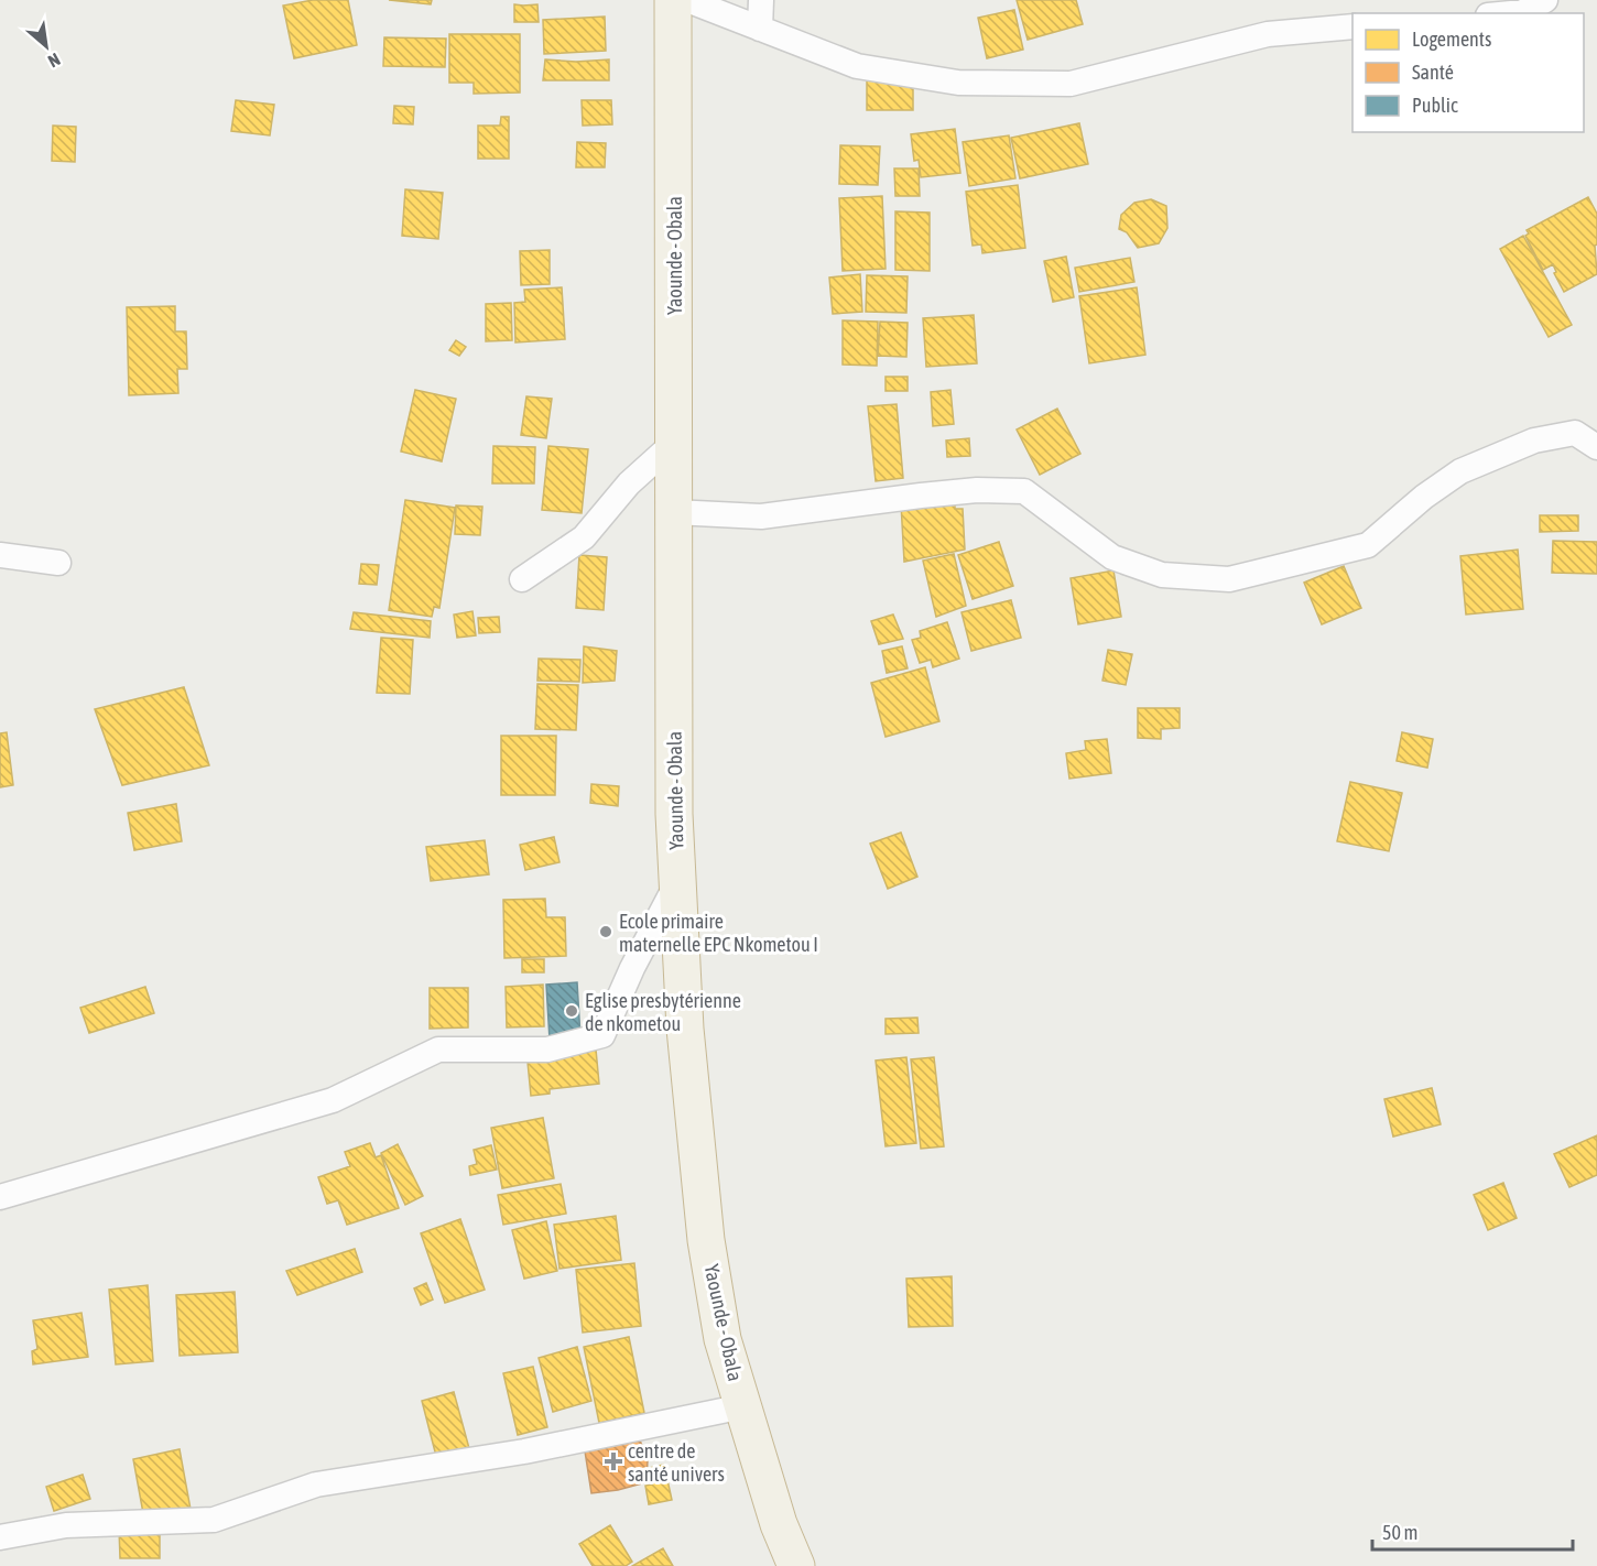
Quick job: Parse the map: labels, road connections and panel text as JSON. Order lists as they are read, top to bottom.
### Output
{
  "streets": {
    "highway": ["Yaounde - Obala"]
  },
  "places": {
    "other": ["Ecole primaire maternelle EPC Nkometou I", "Eglise presbytérienne de nkometou"],
    "health": ["centre de santé univers"]
  },
  "legend": ["Logements", "Santé", "Public"],
  "scale_bar": "50 m",
  "north": "bottom right"
}
